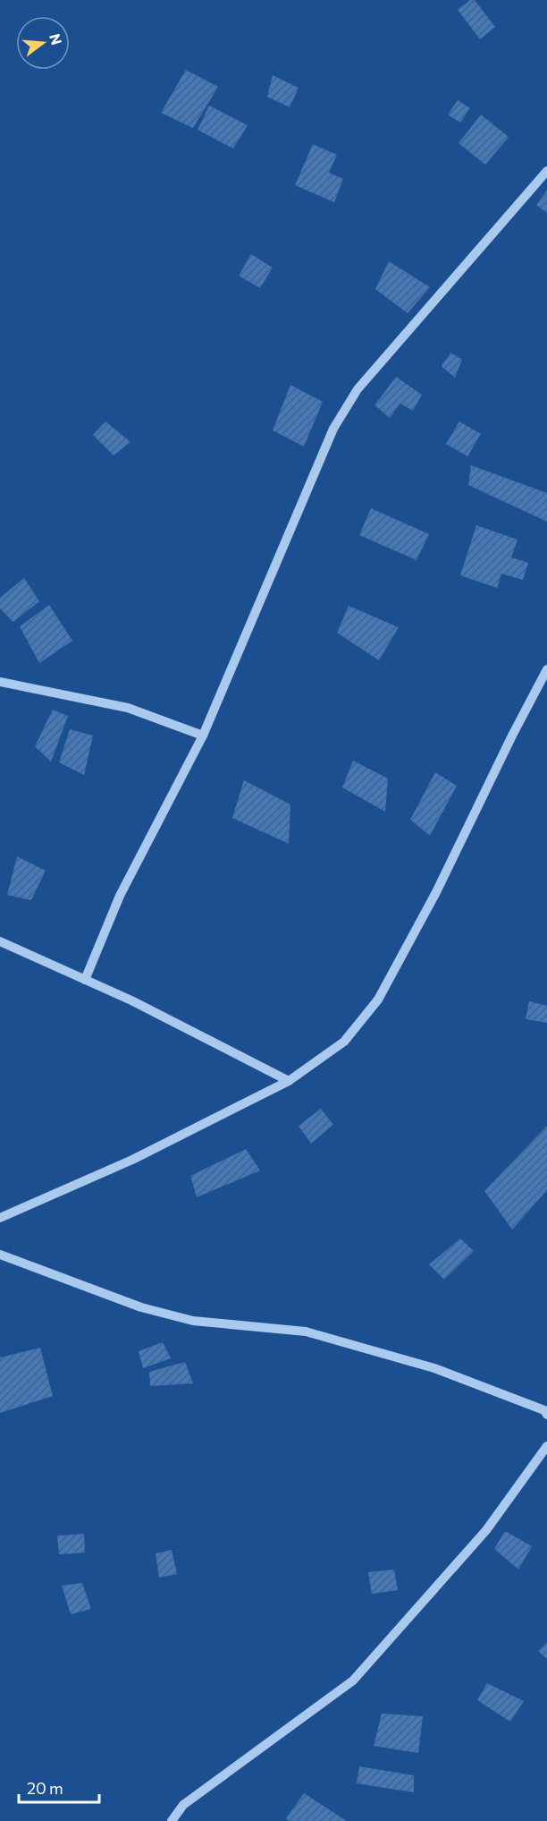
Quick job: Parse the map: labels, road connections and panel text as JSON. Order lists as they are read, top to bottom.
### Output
{
  "scale_bar": "20 m",
  "north": "right"
}
